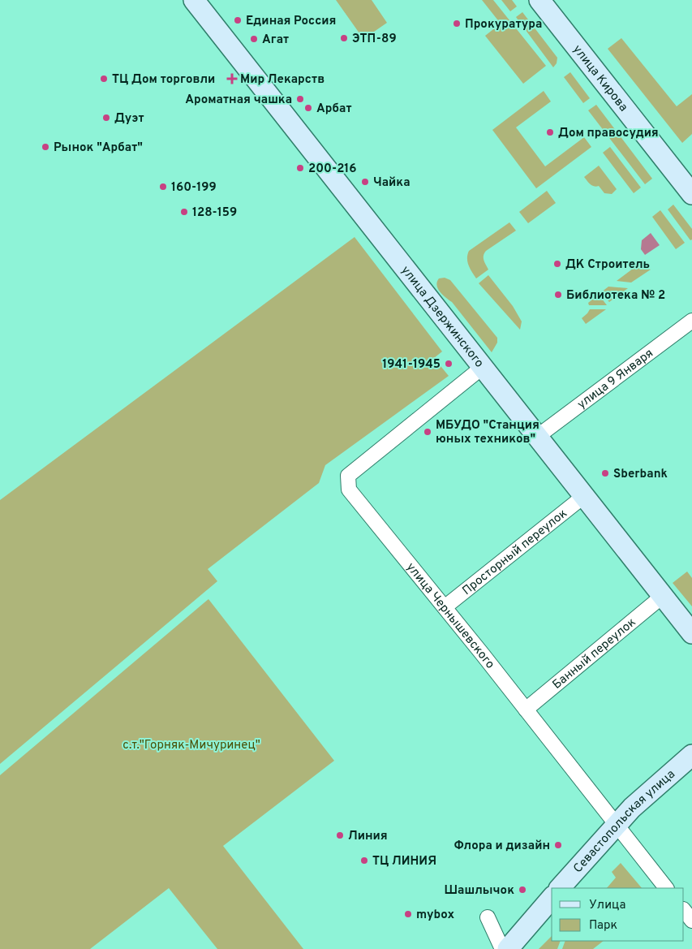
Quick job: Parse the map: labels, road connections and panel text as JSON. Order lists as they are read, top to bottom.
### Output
{
  "streets": {
    "main road": ["улица Кирова", "улица Дзержинского", "Севастопольская улица"],
    "street": [
      "улица 9 Января",
      "Просторный переулок",
      "улица Чернышевского",
      "Банный переулок"
    ]
  },
  "crossings": [
    ["улица Дзержинского", "улица 9 Января"],
    ["улица Дзержинского", "Просторный переулок"],
    ["улица Дзержинского", "улица Чернышевского"],
    ["улица Дзержинского", "Банный переулок"],
    ["Просторный переулок", "улица Чернышевского"],
    ["улица Чернышевского", "Банный переулок"],
    ["улица Чернышевского", "Севастопольская улица"]
  ],
  "parks": ["с.т.\"Горняк-Мичуринец\""],
  "places": {
    "other": [
      "Единая Россия",
      "Прокуратура",
      "ЭТП-89",
      "Агат",
      "ТЦ Дом торговли",
      "Ароматная чашка",
      "Арбат",
      "Дуэт",
      "Дом правосудия",
      "Рынок \"Арбат\"",
      "200-216",
      "Чайка",
      "160-199",
      "128-159",
      "ДК Строитель",
      "Библиотека № 2",
      "1941-1945",
      "МБУДО \"Станция юных техников\"",
      "Sberbank",
      "Линия",
      "Флора и дизайн",
      "ТЦ ЛИНИЯ",
      "Шашлычок",
      "mybox"
    ],
    "health": ["Мир Лекарств"]
  },
  "legend": ["Улица", "Парк"]
}
